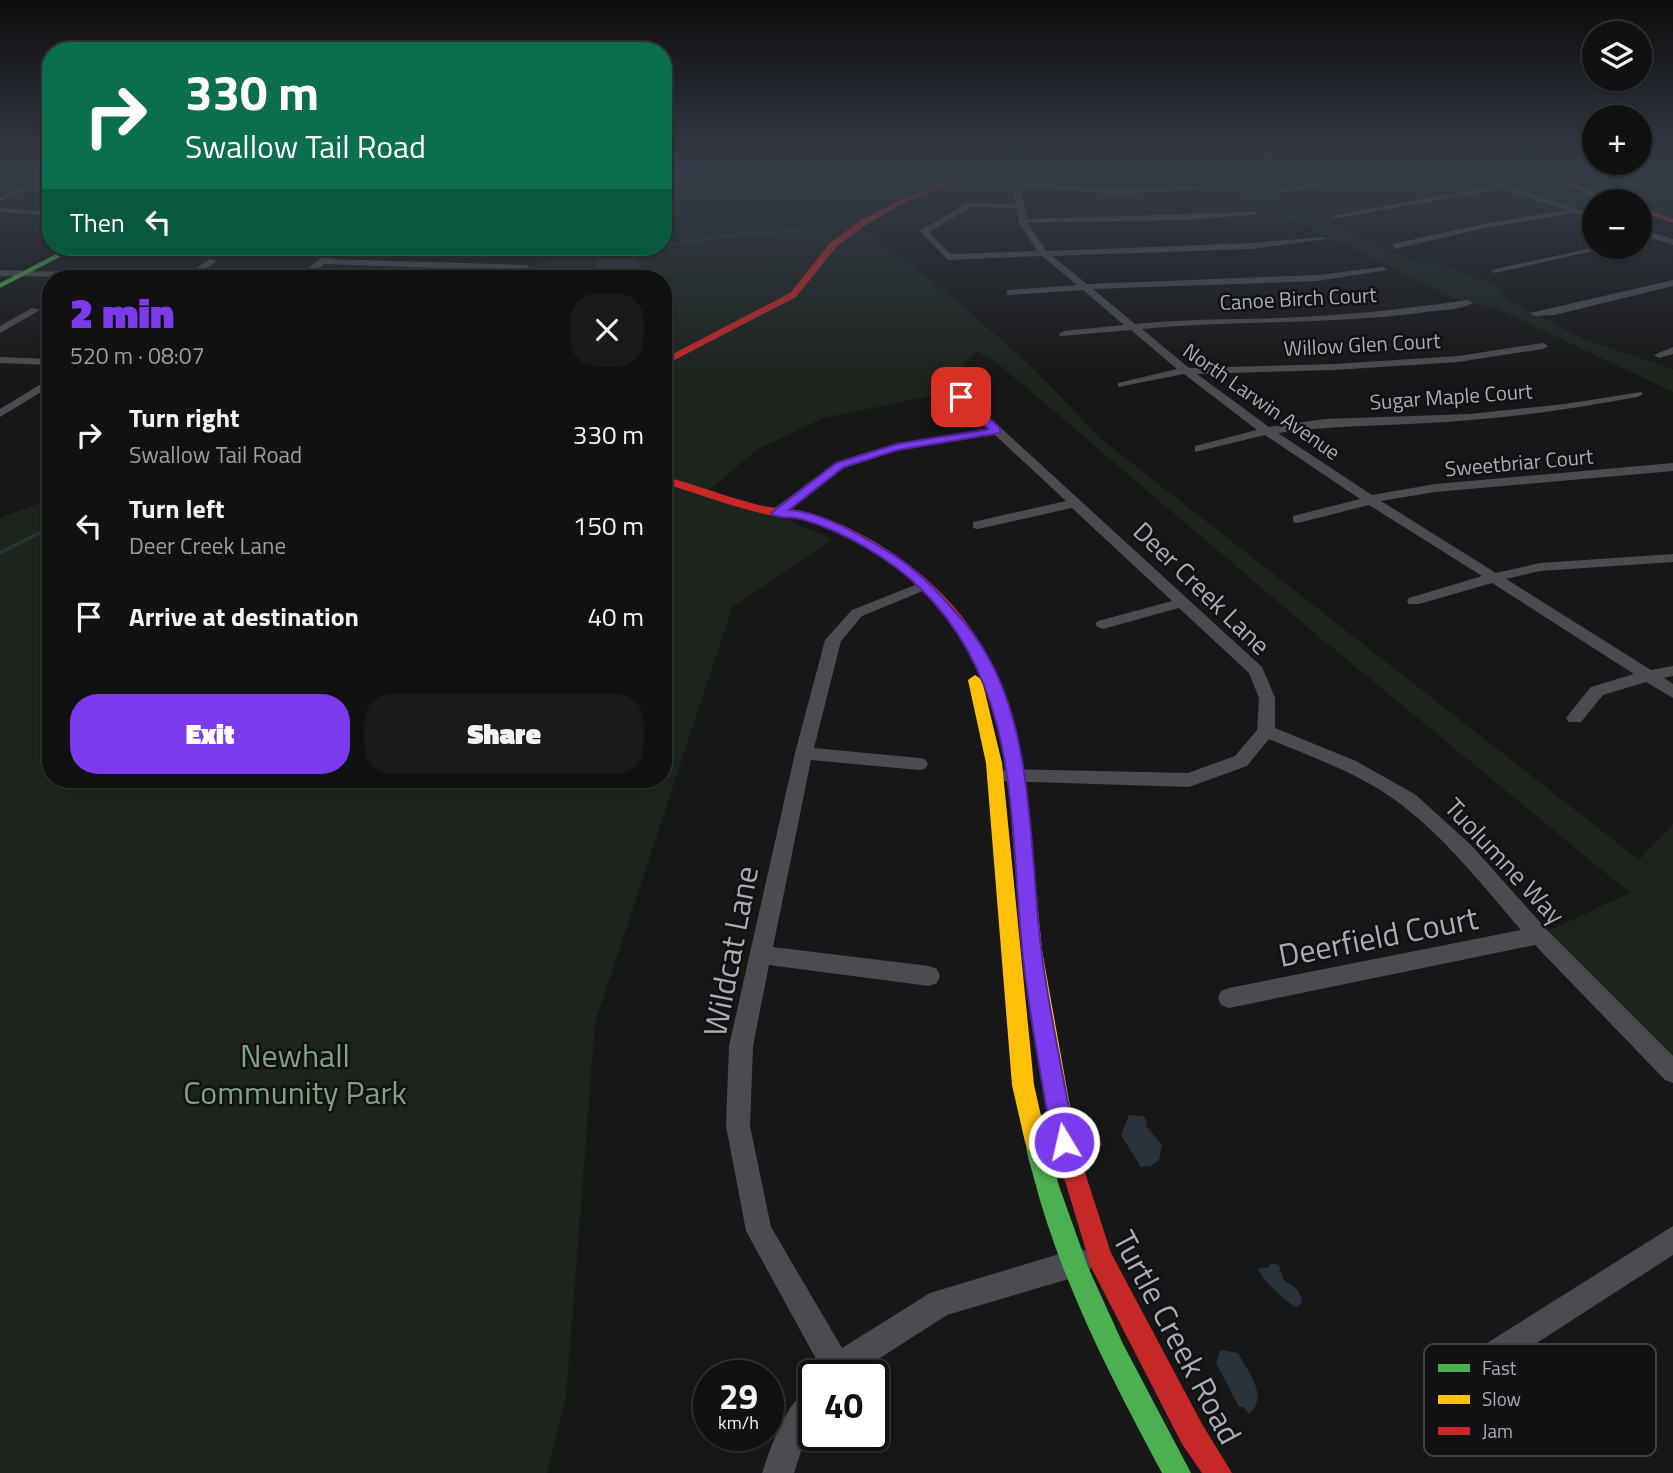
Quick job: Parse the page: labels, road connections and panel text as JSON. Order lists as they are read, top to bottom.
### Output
{
  "streets": {
    "main road": ["Turtle Creek Road"],
    "street": [
      "Canoe Birch Court",
      "Willow Glen Court",
      "Sugar Maple Court",
      "North Larwin Avenue",
      "Sweetbriar Court",
      "Deer Creek Lane",
      "Tuolumne Way",
      "Deerfield Court",
      "Wildcat Lane"
    ]
  },
  "crossings": [
    ["Canoe Birch Court", "North Larwin Avenue"],
    ["Willow Glen Court", "North Larwin Avenue"],
    ["Sugar Maple Court", "North Larwin Avenue"],
    ["North Larwin Avenue", "Sweetbriar Court"],
    ["Deer Creek Lane", "Tuolumne Way"],
    ["Tuolumne Way", "Deerfield Court"],
    ["Wildcat Lane", "Turtle Creek Road"]
  ],
  "parks": ["Newhall Community Park"],
  "legend": ["Fast", "Slow", "Jam"],
  "page": {
    "map_buttons": ["+", "−"],
    "turn": ["330 m", "Swallow Tail Road"],
    "then": "Then",
    "heading": ["2 min", "520 m · 08:07"],
    "list": [
      {
        "name": "Turn right",
        "note": "Swallow Tail Road",
        "value": "330 m"
      },
      {
        "name": "Turn left",
        "note": "Deer Creek Lane",
        "value": "150 m"
      },
      {
        "name": "Arrive at destination",
        "value": "40 m"
      }
    ],
    "buttons": ["Exit", "Share"],
    "speed": "29 km/h",
    "limit": "40"
  }
}
